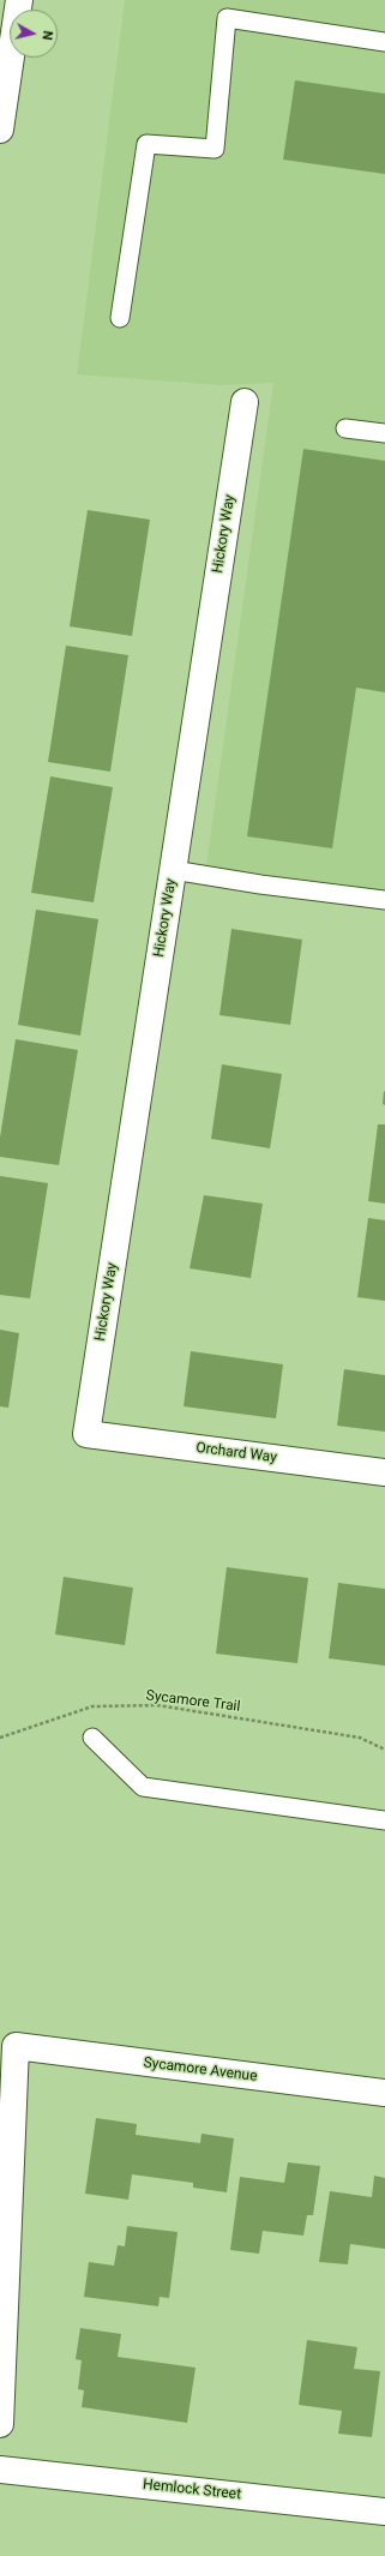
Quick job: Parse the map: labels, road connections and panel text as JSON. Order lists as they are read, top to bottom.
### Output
{
  "streets": {
    "main road": [
      "Hickory Way",
      "Orchard Way",
      "Sycamore Avenue",
      "Hemlock Street"
    ],
    "path": ["Sycamore Trail"]
  },
  "crossings": [
    ["Hickory Way", "Orchard Way"]
  ],
  "north": "right"
}
